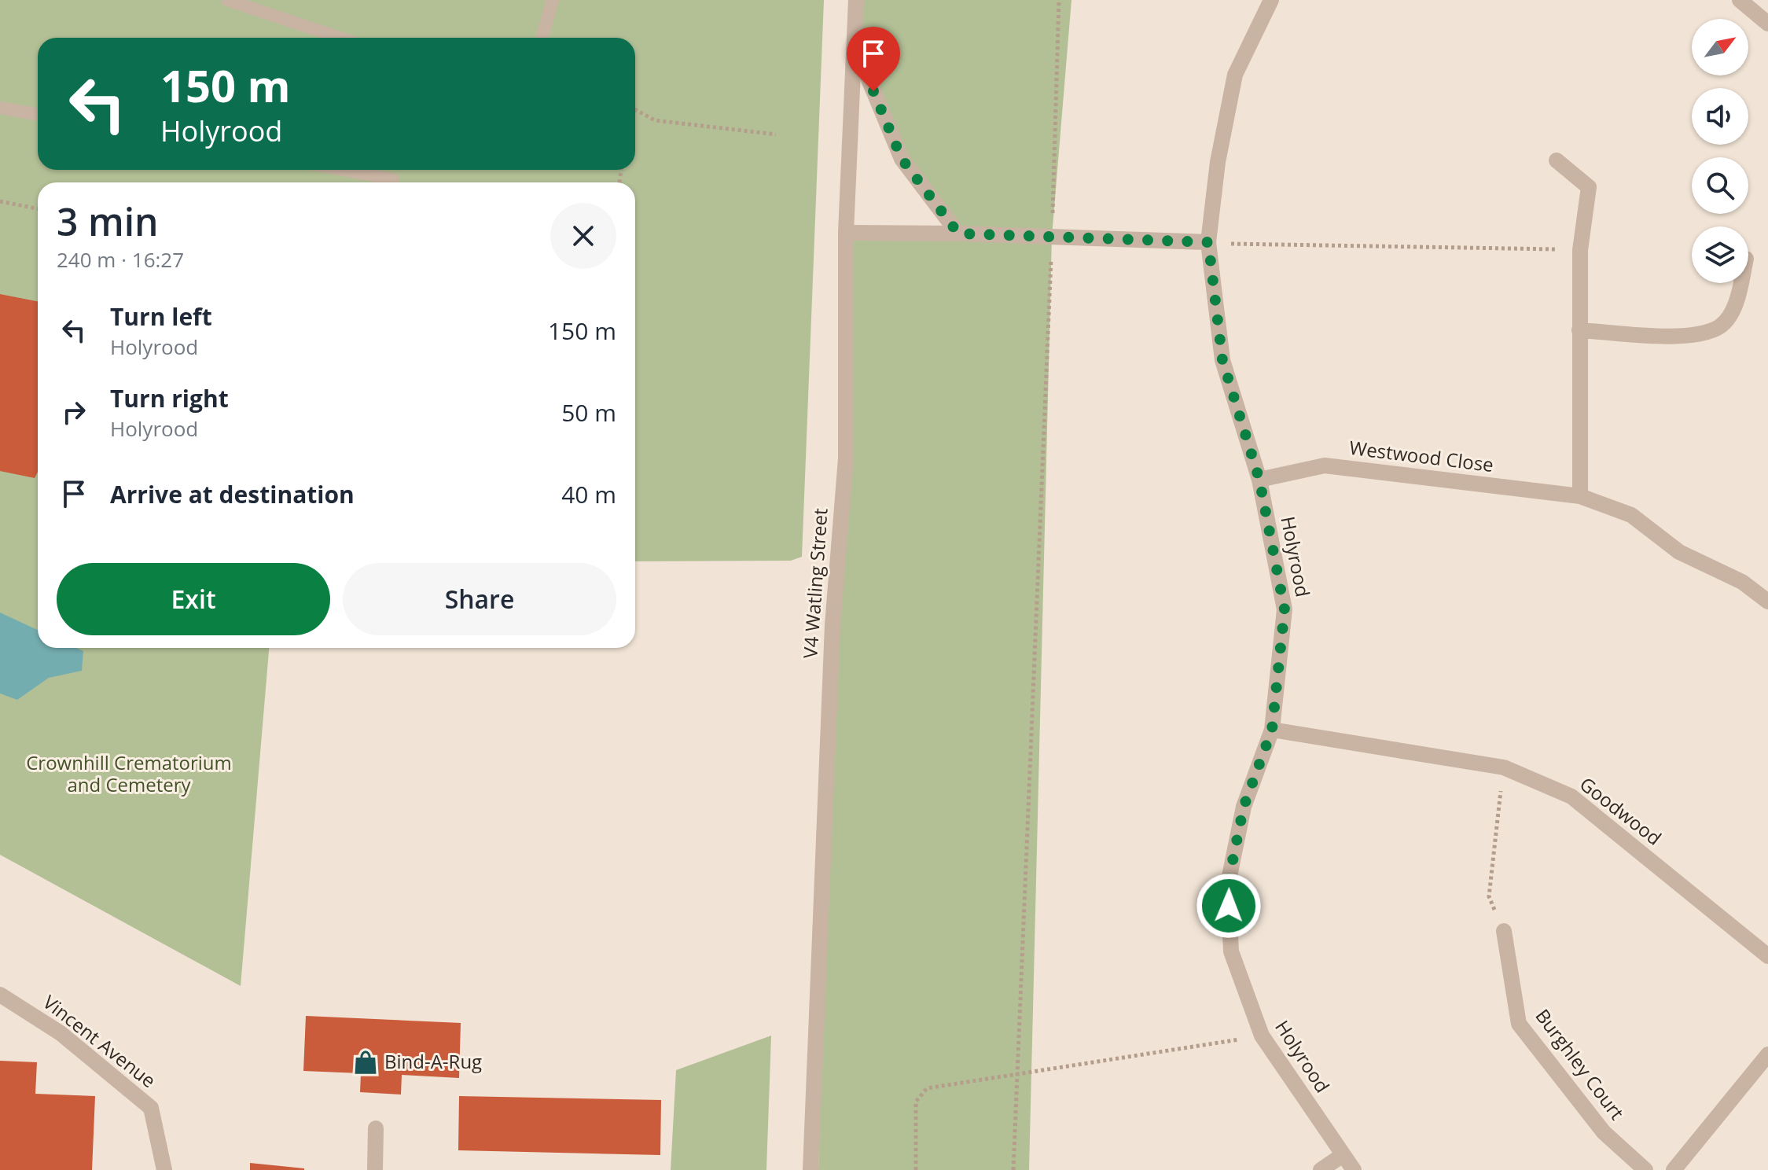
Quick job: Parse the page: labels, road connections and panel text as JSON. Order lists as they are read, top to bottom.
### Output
{
  "streets": {
    "street": [
      "Westwood Close",
      "Holyrood",
      "V4 Watling Street",
      "Goodwood",
      "Vincent Avenue",
      "Burghley Court"
    ]
  },
  "crossings": [
    ["Westwood Close", "Holyrood"],
    ["Holyrood", "Goodwood"]
  ],
  "parks": ["Crownhill Crematorium and Cemetery"],
  "places": {
    "shop": ["Bind-A-Rug"]
  },
  "north": "top right",
  "page": {
    "turn": ["150 m", "Holyrood"],
    "heading": ["3 min", "240 m · 16:27"],
    "list": [
      {
        "name": "Turn left",
        "note": "Holyrood",
        "value": "150 m"
      },
      {
        "name": "Turn right",
        "note": "Holyrood",
        "value": "50 m"
      },
      {
        "name": "Arrive at destination",
        "value": "40 m"
      }
    ],
    "buttons": ["Exit", "Share"]
  }
}
